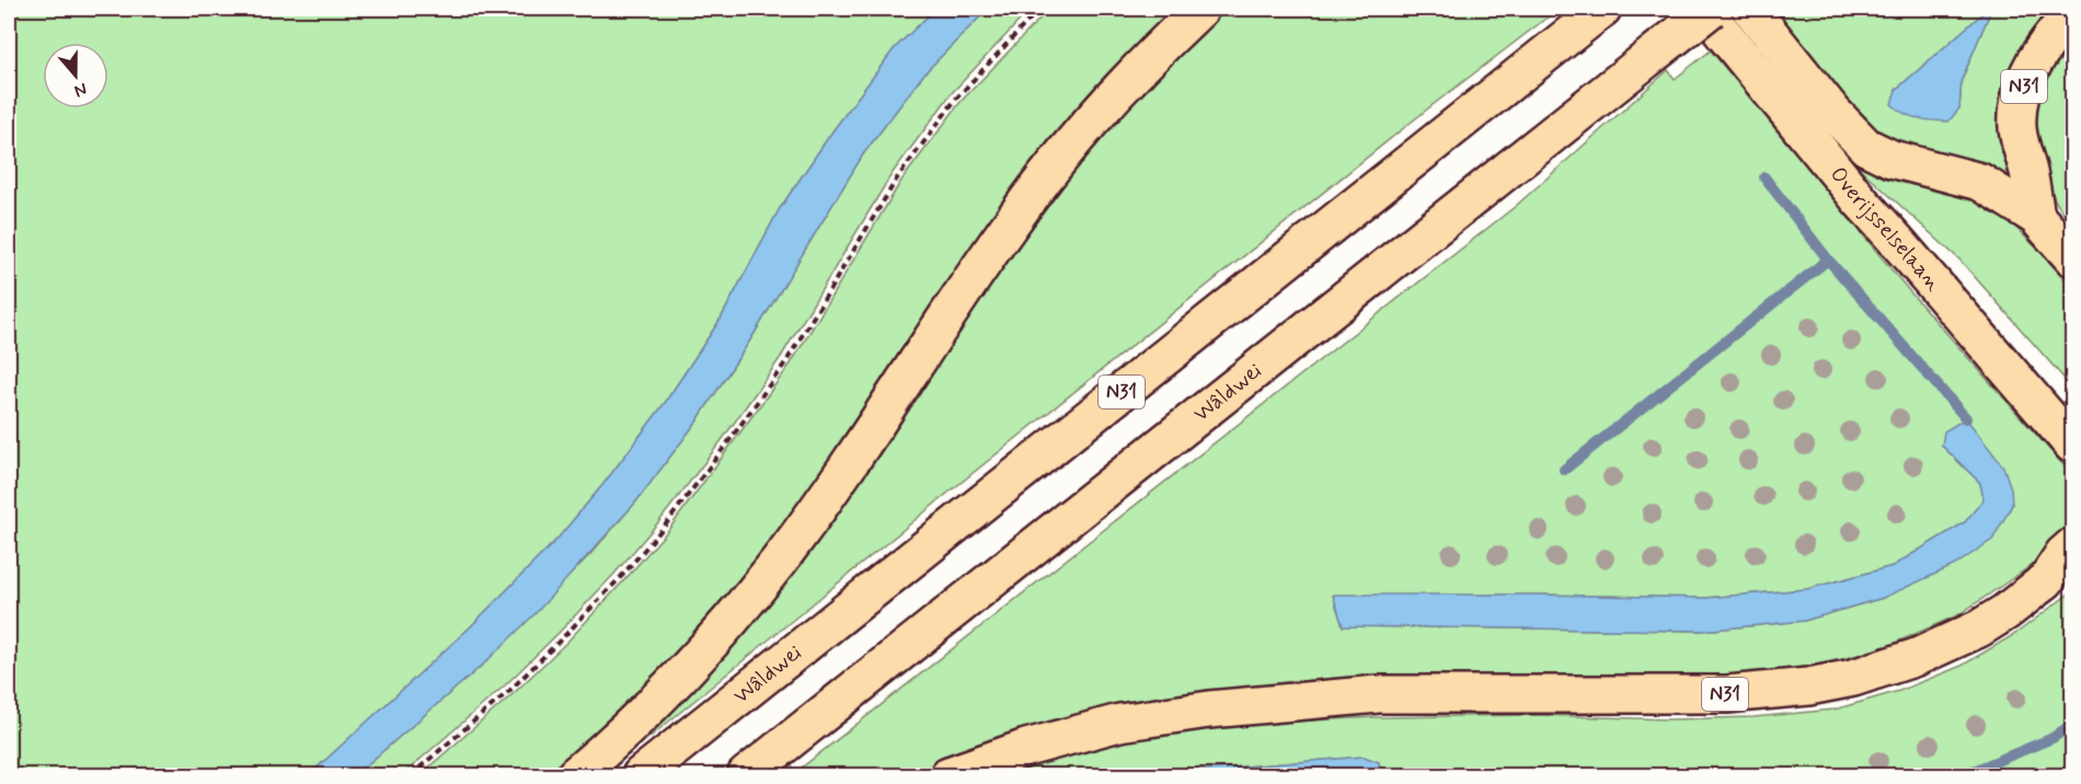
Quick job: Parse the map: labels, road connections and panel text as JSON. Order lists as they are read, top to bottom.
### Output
{
  "streets": {
    "main road": ["N31", "Overijsselselaan", "Wâldwei"]
  },
  "crossings": [
    ["N31", "Overijsselselaan"]
  ],
  "north": "bottom"
}
